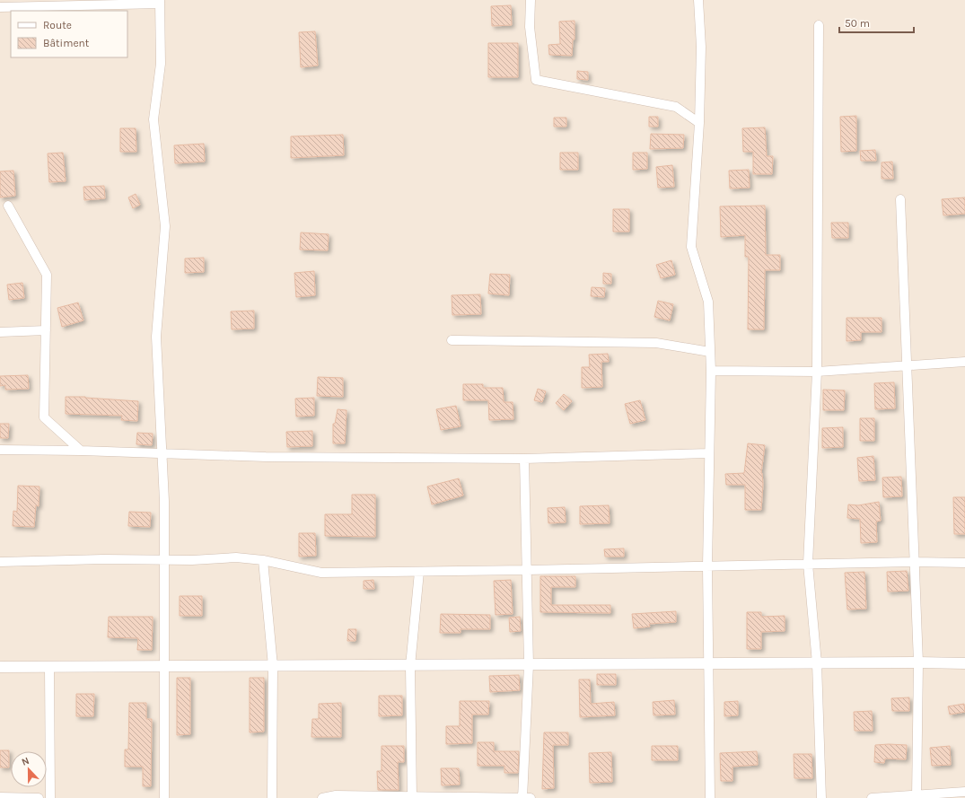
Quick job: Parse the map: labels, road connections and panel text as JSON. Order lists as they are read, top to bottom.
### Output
{
  "legend": ["Route", "Bâtiment"],
  "scale_bar": "50 m",
  "north": "top"
}
